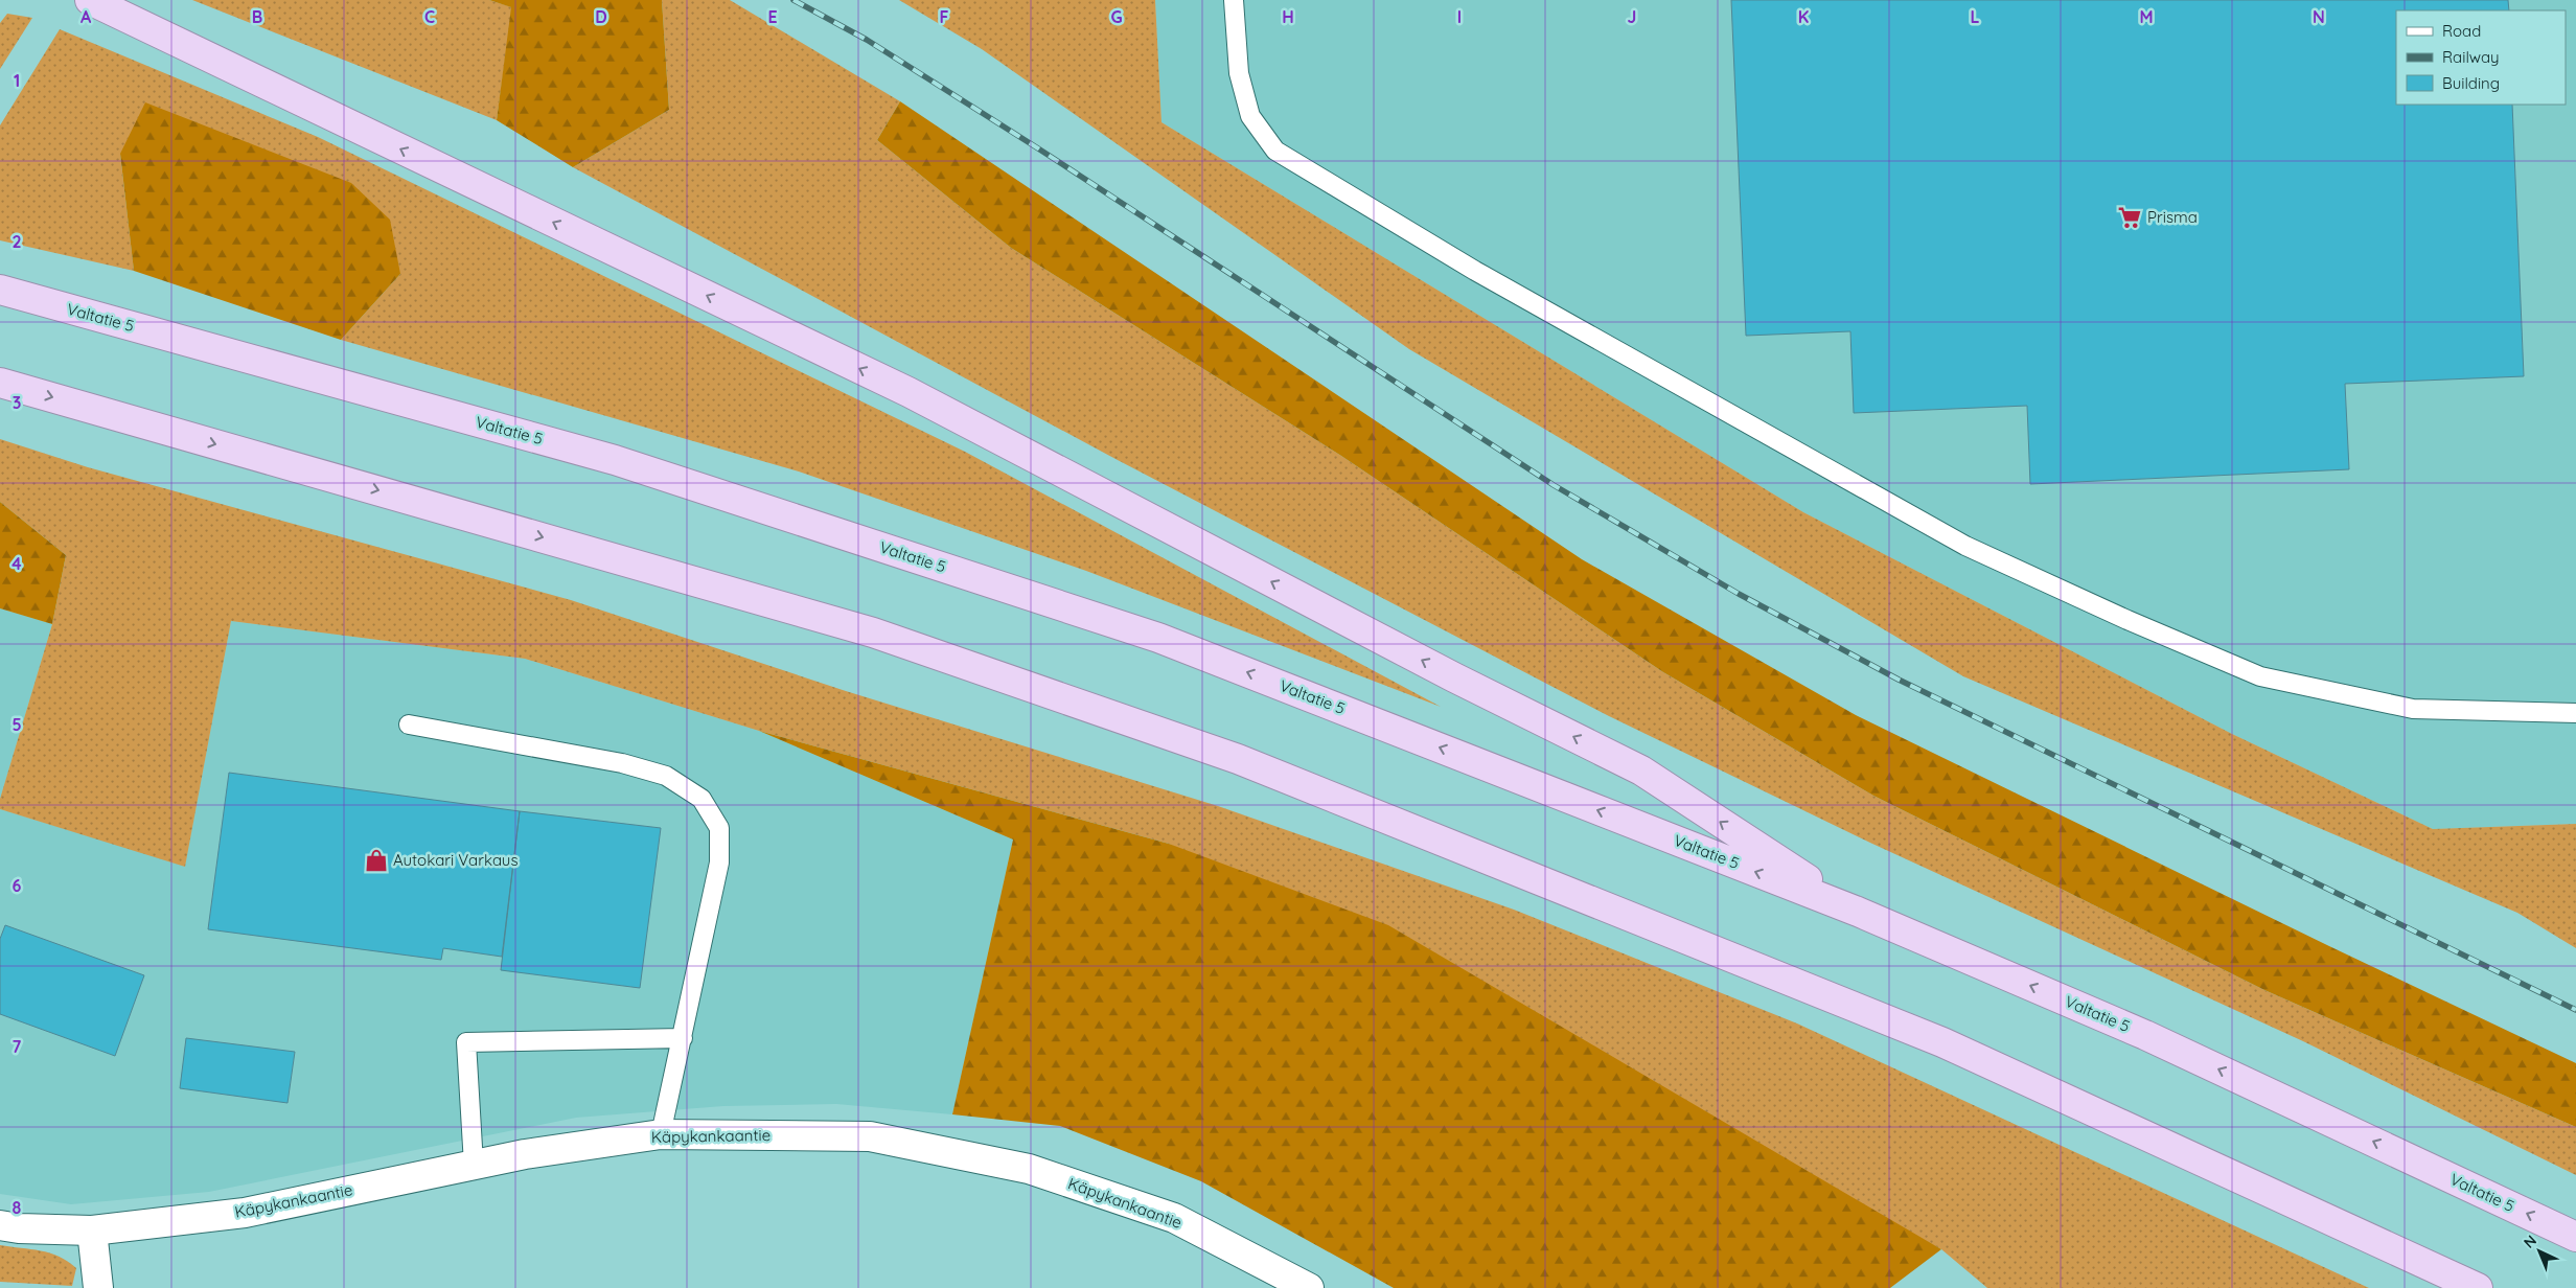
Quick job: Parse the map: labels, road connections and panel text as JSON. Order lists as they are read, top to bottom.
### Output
{
  "streets": {
    "highway": ["Valtatie 5"],
    "street": ["Käpykankaantie"]
  },
  "places": {
    "supermarket": ["Prisma"],
    "shop": ["Autokari Varkaus"]
  },
  "legend": ["Road", "Railway", "Building"],
  "north": "top left",
  "grid": {
    "columns": [
      "A",
      "B",
      "C",
      "D",
      "E",
      "F",
      "G",
      "H",
      "I",
      "J",
      "K",
      "L",
      "M",
      "N"
    ],
    "rows": [
      "1",
      "2",
      "3",
      "4",
      "5",
      "6",
      "7",
      "8"
    ]
  }
}
